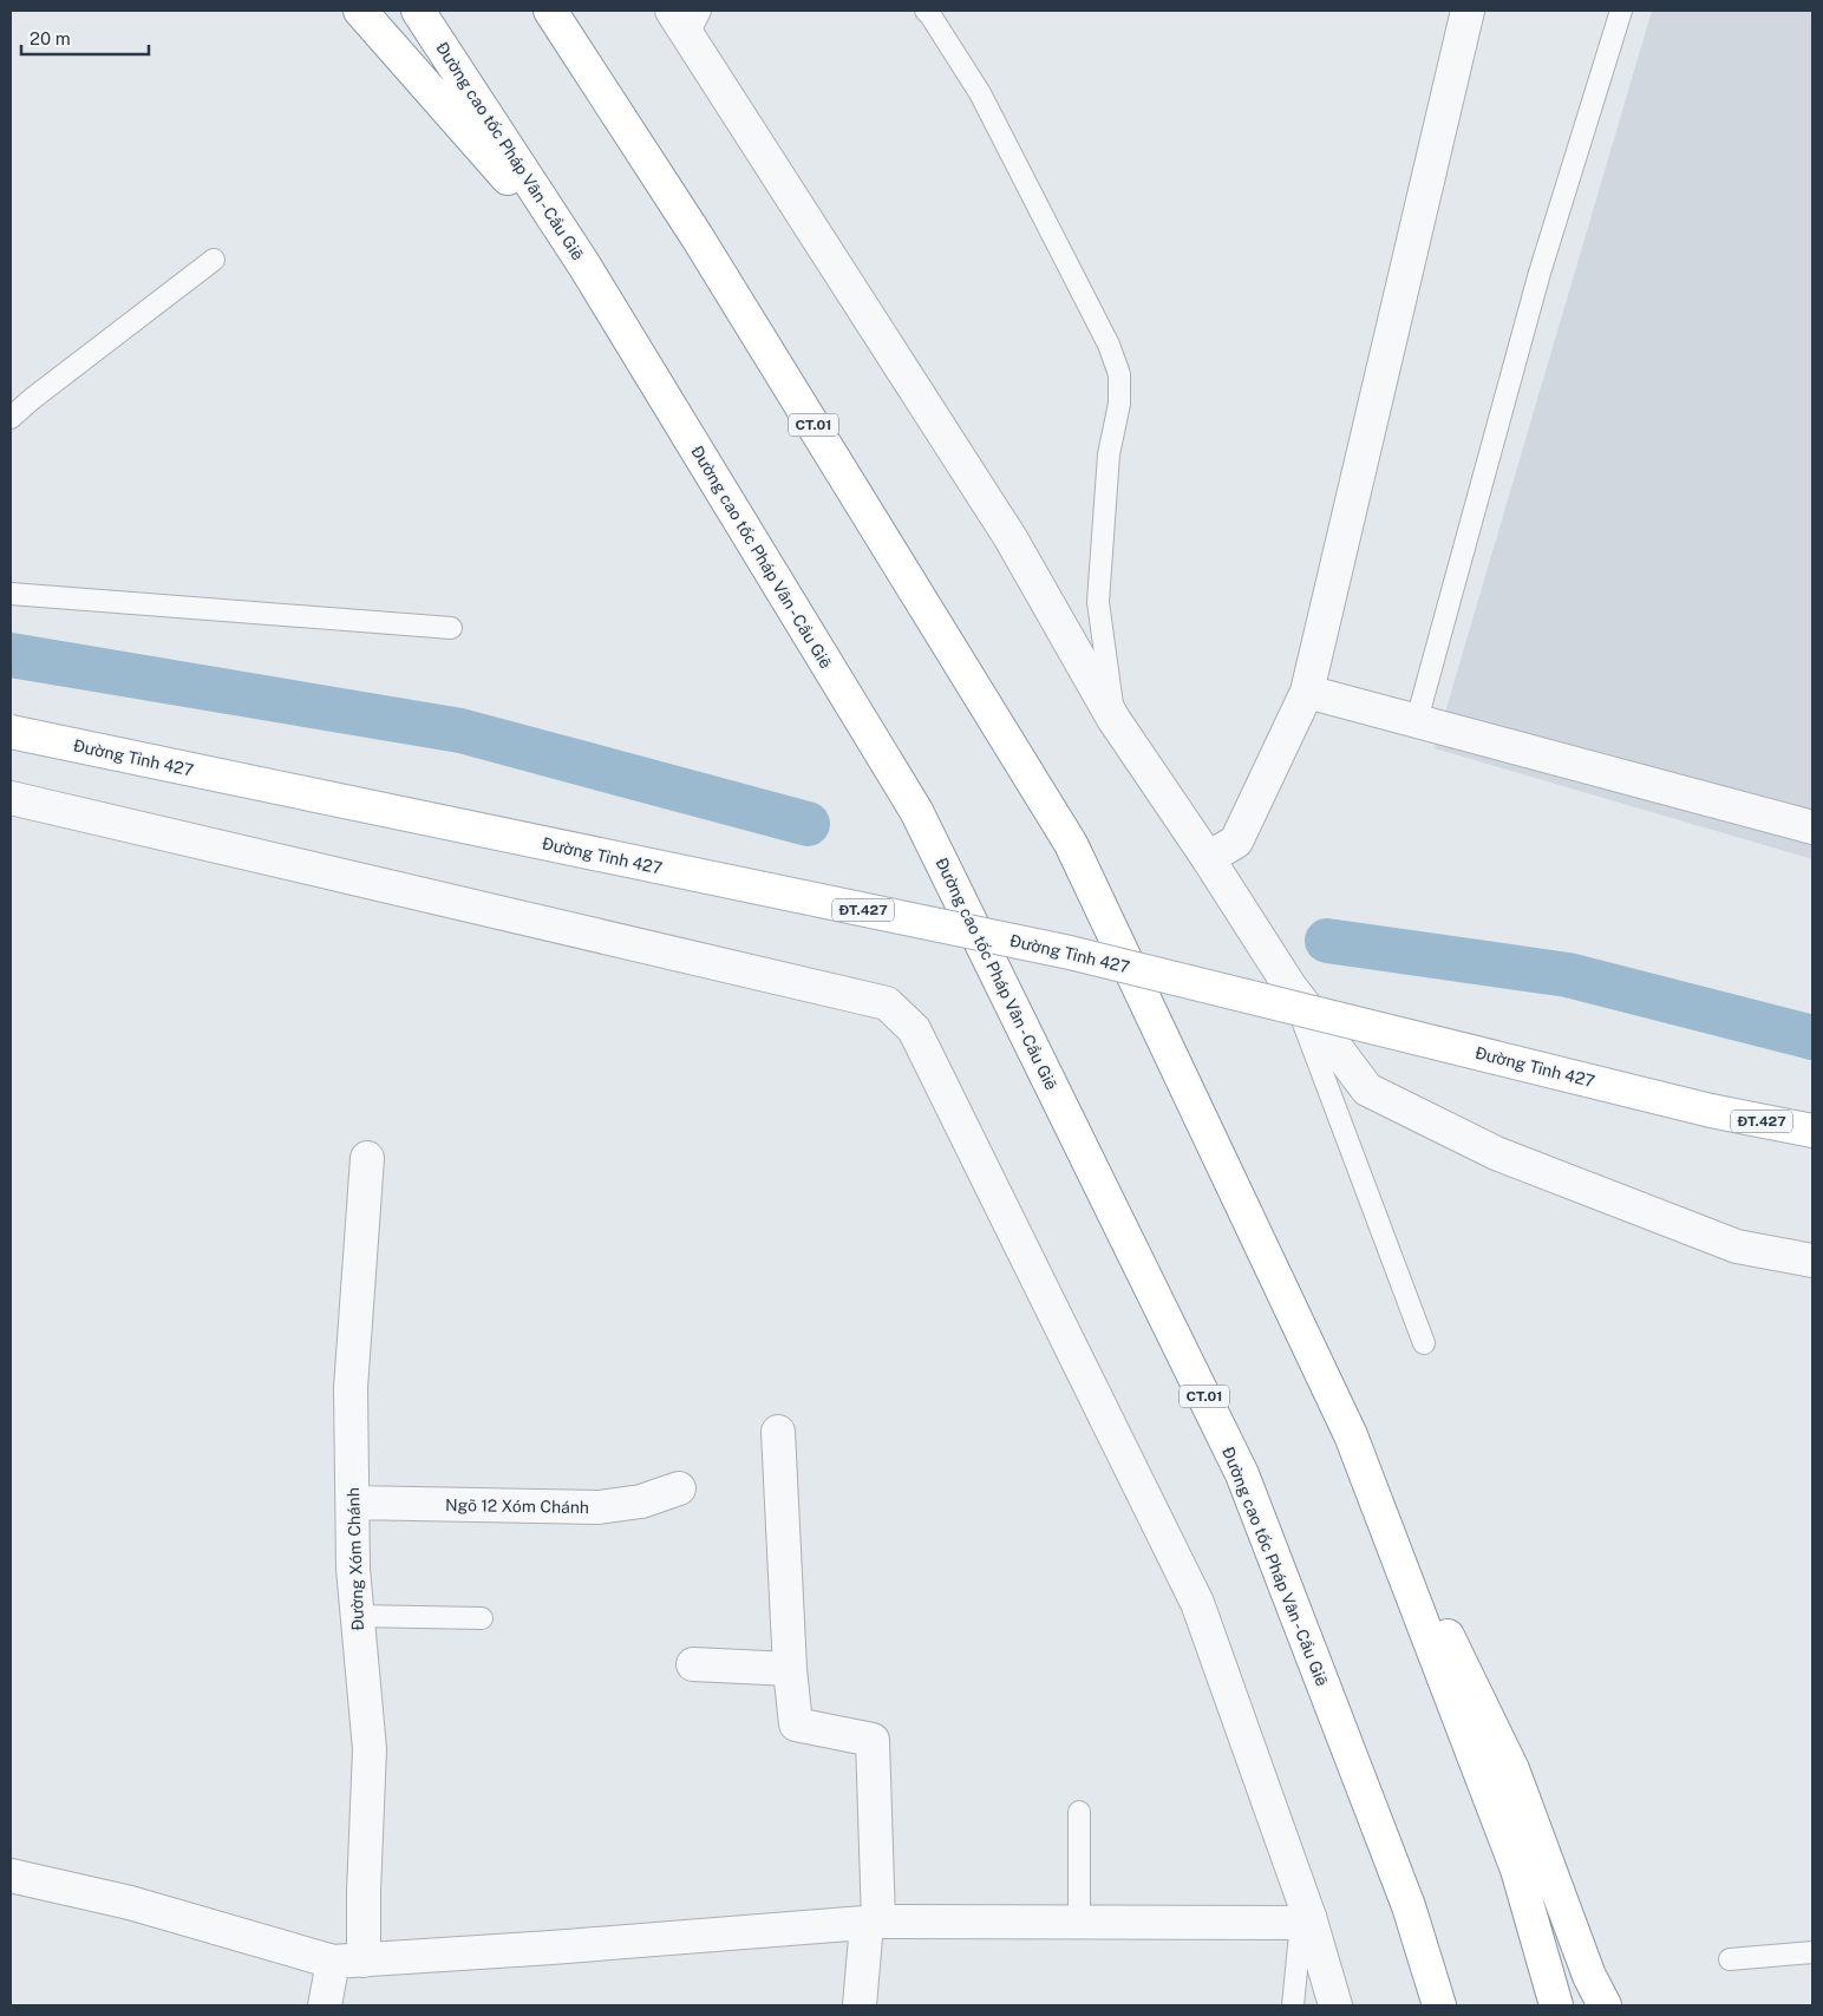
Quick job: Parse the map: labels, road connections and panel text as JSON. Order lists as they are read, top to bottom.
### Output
{
  "streets": {
    "main road": [
      "Đường cao tốc Pháp Vân - Cầu Giẽ",
      "CT.01",
      "Đường Tỉnh 427",
      "ĐT.427"
    ],
    "street": ["Ngõ 12 Xóm Chánh", "Đường Xóm Chánh"]
  },
  "crossings": [
    ["Ngõ 12 Xóm Chánh", "Đường Xóm Chánh"]
  ],
  "scale_bar": "20 m"
}
